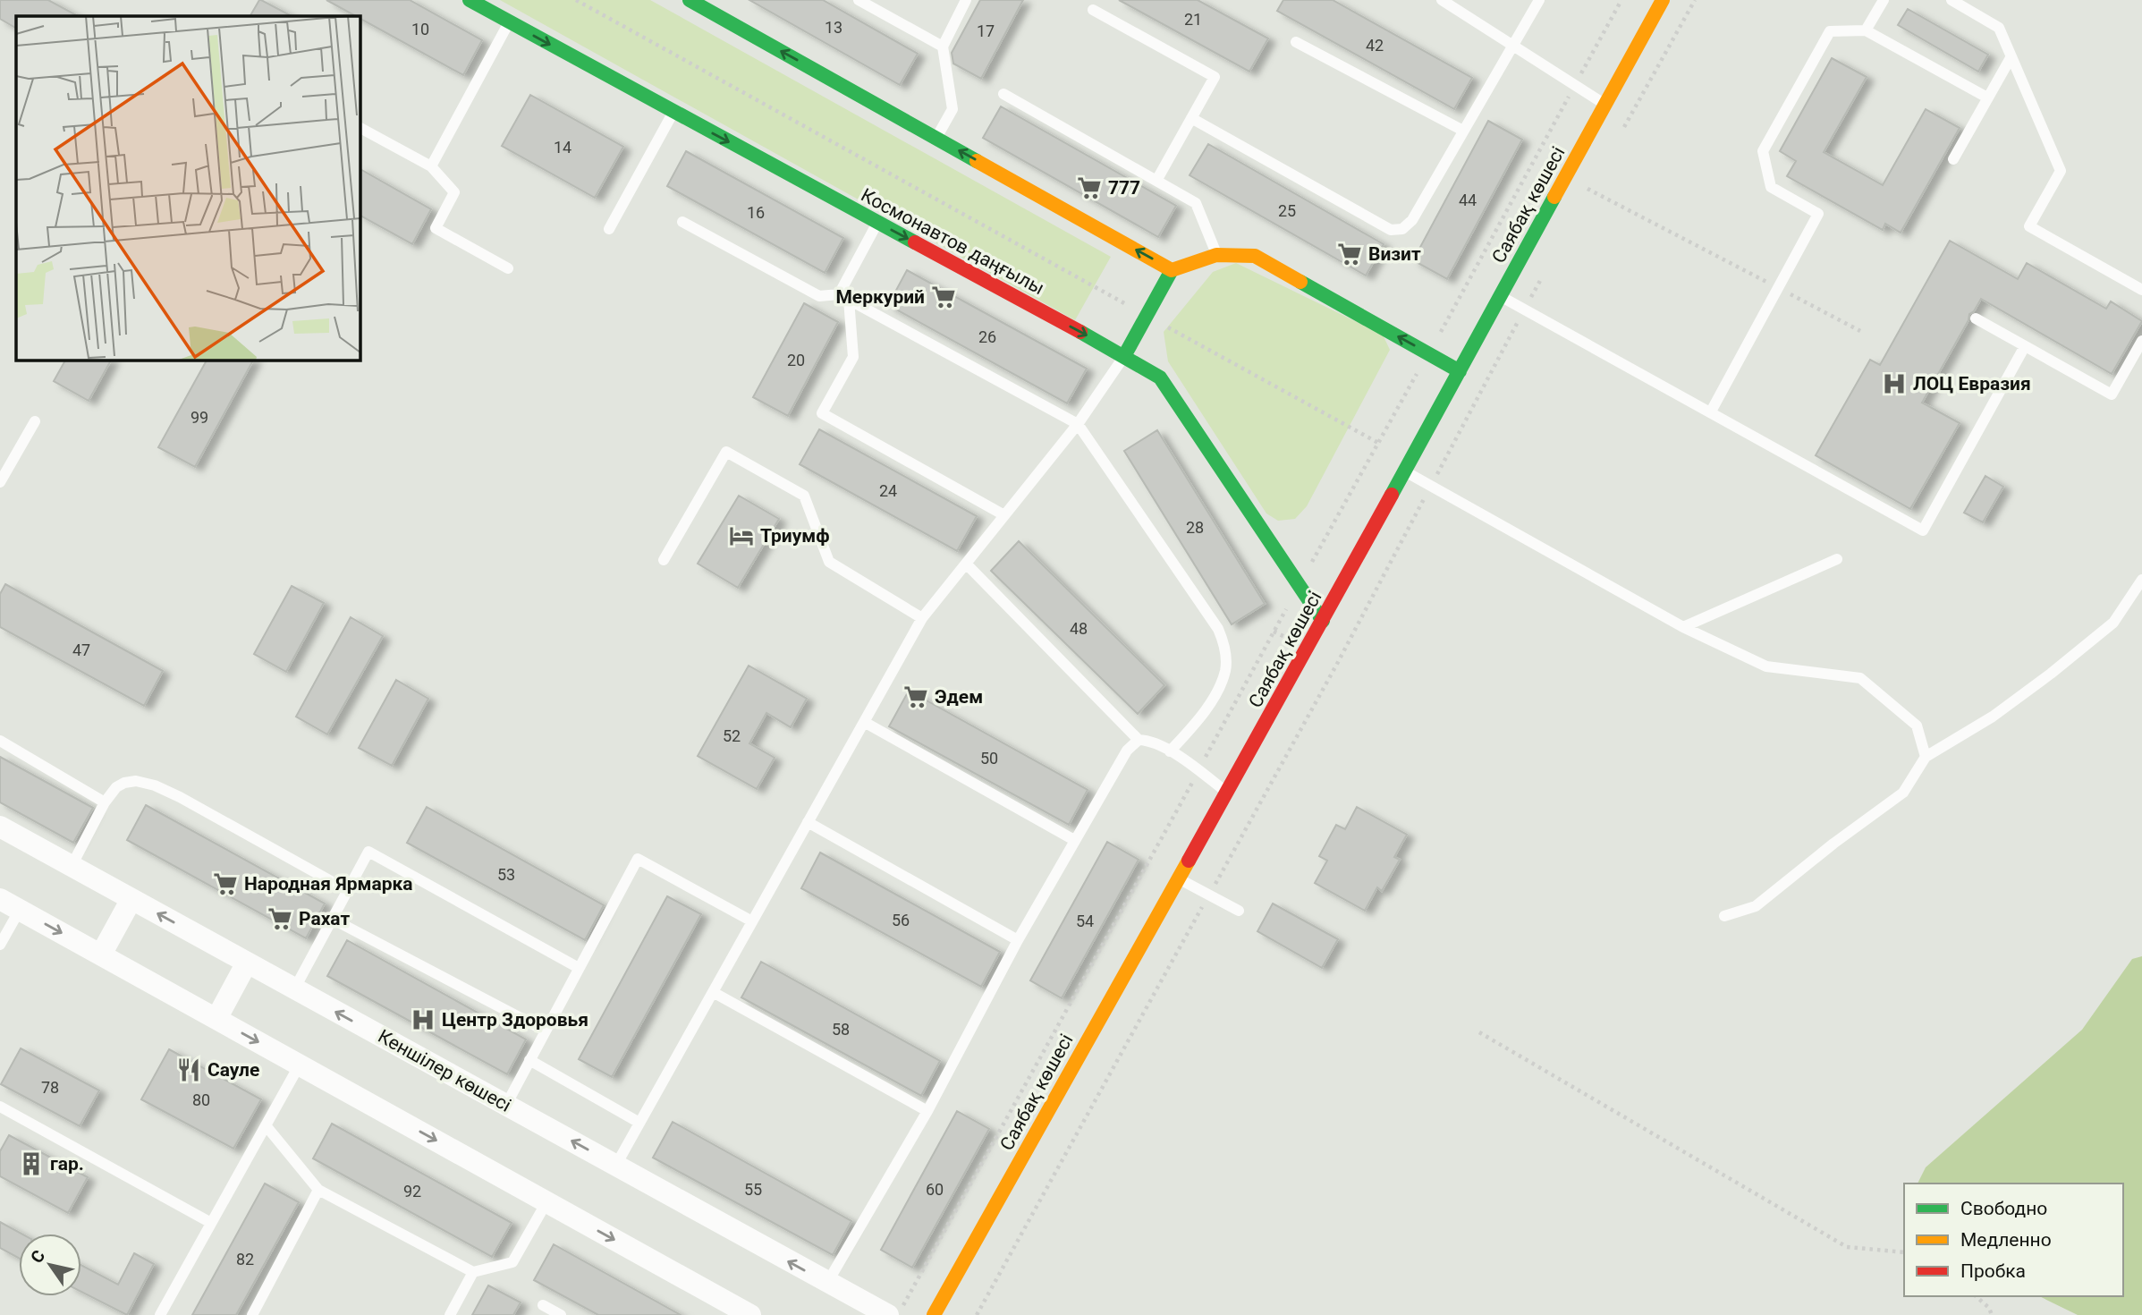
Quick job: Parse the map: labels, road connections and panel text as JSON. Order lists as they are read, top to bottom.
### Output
{
  "streets": {
    "street": ["Саябақ көшесі", "Космонавтов даңғылы", "Кеншілер көшесі"]
  },
  "crossings": [
    ["Саябақ көшесі", "Космонавтов даңғылы"]
  ],
  "places": {
    "supermarket": [
      "777",
      "Визит",
      "Меркурий",
      "Эдем",
      "Народная Ярмарка",
      "Рахат"
    ],
    "hospital": ["ЛОЦ Евразия", "Центр Здоровья"],
    "hotel": ["Триумф"],
    "restaurant": ["Сауле"],
    "building": ["гар."]
  },
  "house_numbers": [
    "21",
    "13",
    "10",
    "17",
    "42",
    "14",
    "44",
    "25",
    "16",
    "26",
    "20",
    "99",
    "24",
    "28",
    "48",
    "47",
    "52",
    "50",
    "53",
    "56",
    "54",
    "58",
    "78",
    "80",
    "55",
    "60",
    "92",
    "82"
  ],
  "legend": ["Свободно", "Медленно", "Пробка"],
  "north": "top left"
}
